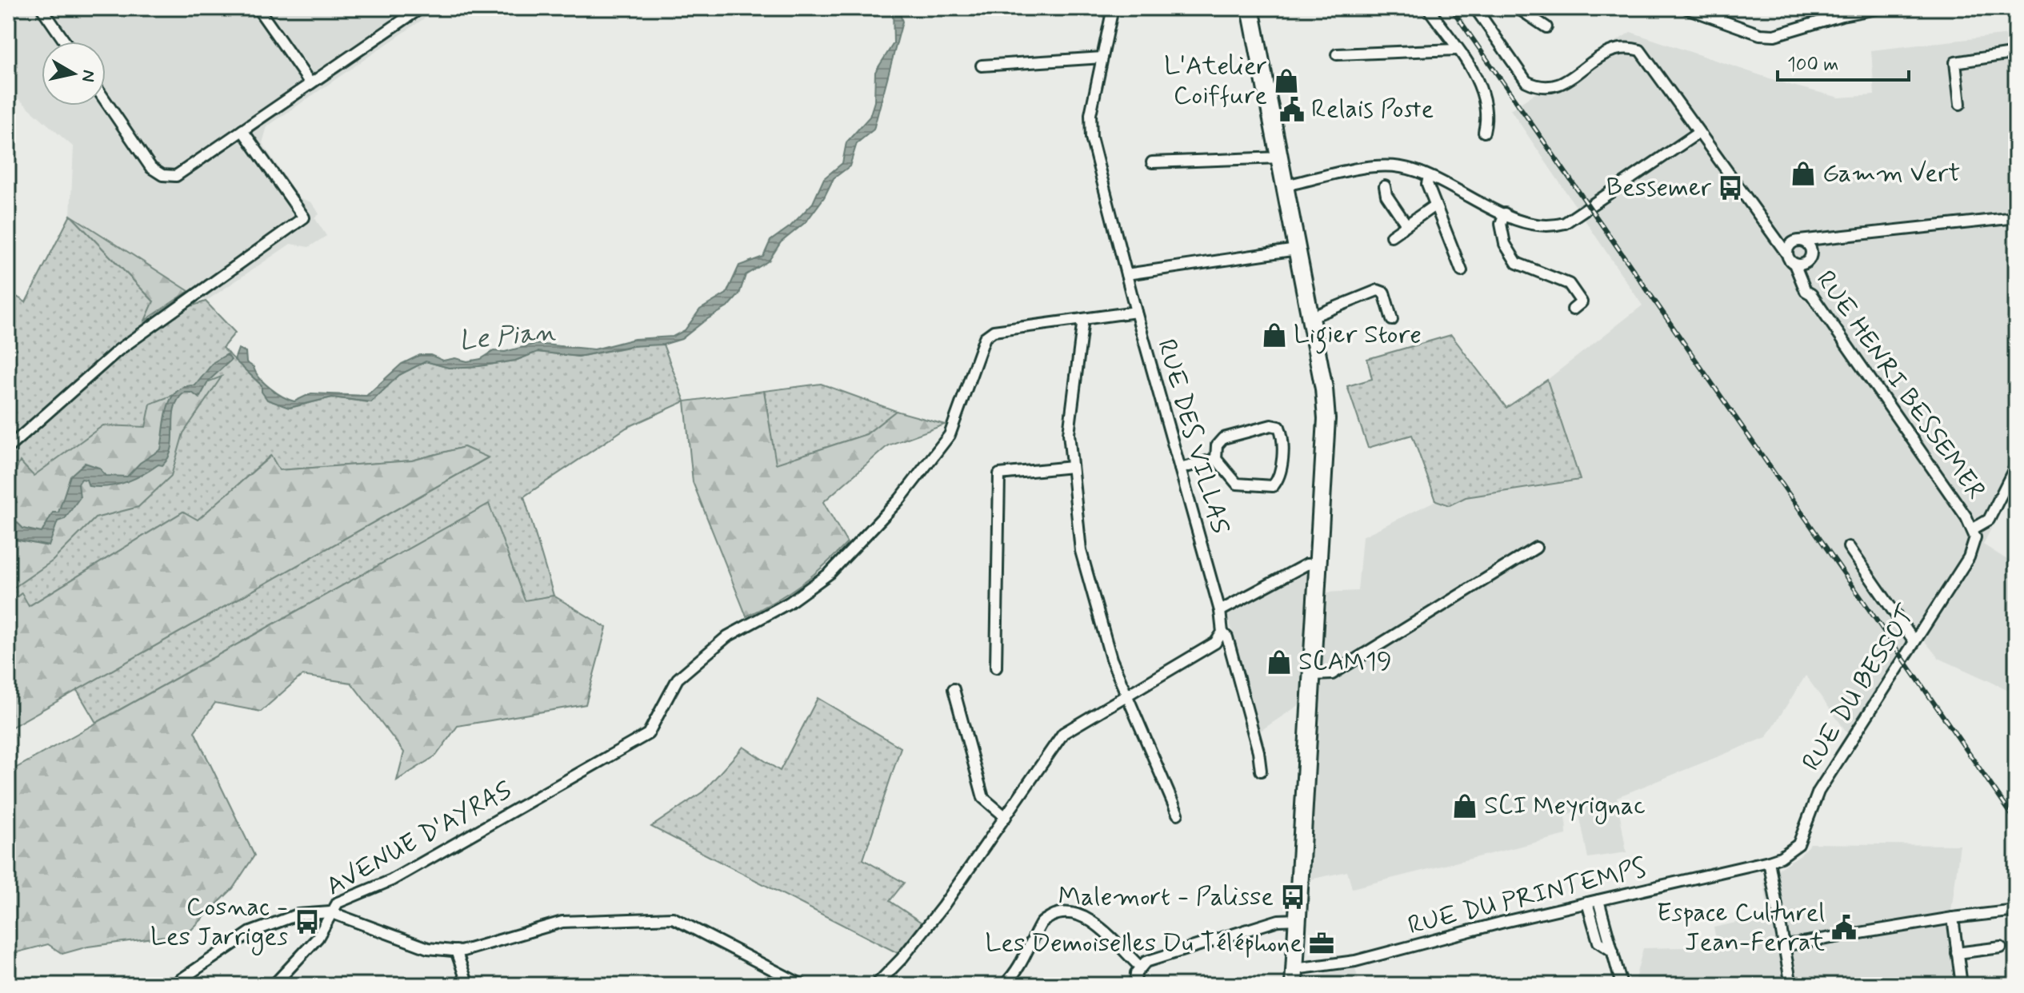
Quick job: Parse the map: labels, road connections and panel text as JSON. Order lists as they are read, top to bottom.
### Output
{
  "streets": {
    "street": [
      "RUE HENRI BESSEMER",
      "RUE DES VILLAS",
      "RUE DU BESSOT",
      "AVENUE D'AYRAS",
      "RUE DU PRINTEMPS"
    ]
  },
  "crossings": [
    ["RUE HENRI BESSEMER", "RUE DU BESSOT"],
    ["RUE DU BESSOT", "RUE DU PRINTEMPS"]
  ],
  "water": ["Le Pian"],
  "places": {
    "shop": [
      "L'Atelier Coiffure",
      "Gamm Vert",
      "Ligier Store",
      "SCAM19",
      "SCI Meyrignac"
    ],
    "public building": ["Relais Poste", "Espace Culturel Jean-Ferrat"],
    "bus stop": ["Bessemer", "Malemort - Palisse", "Cosnac - Les Jarriges"],
    "office": ["Les Demoiselles Du Téléphone"]
  },
  "scale_bar": "100 m",
  "north": "right"
}
